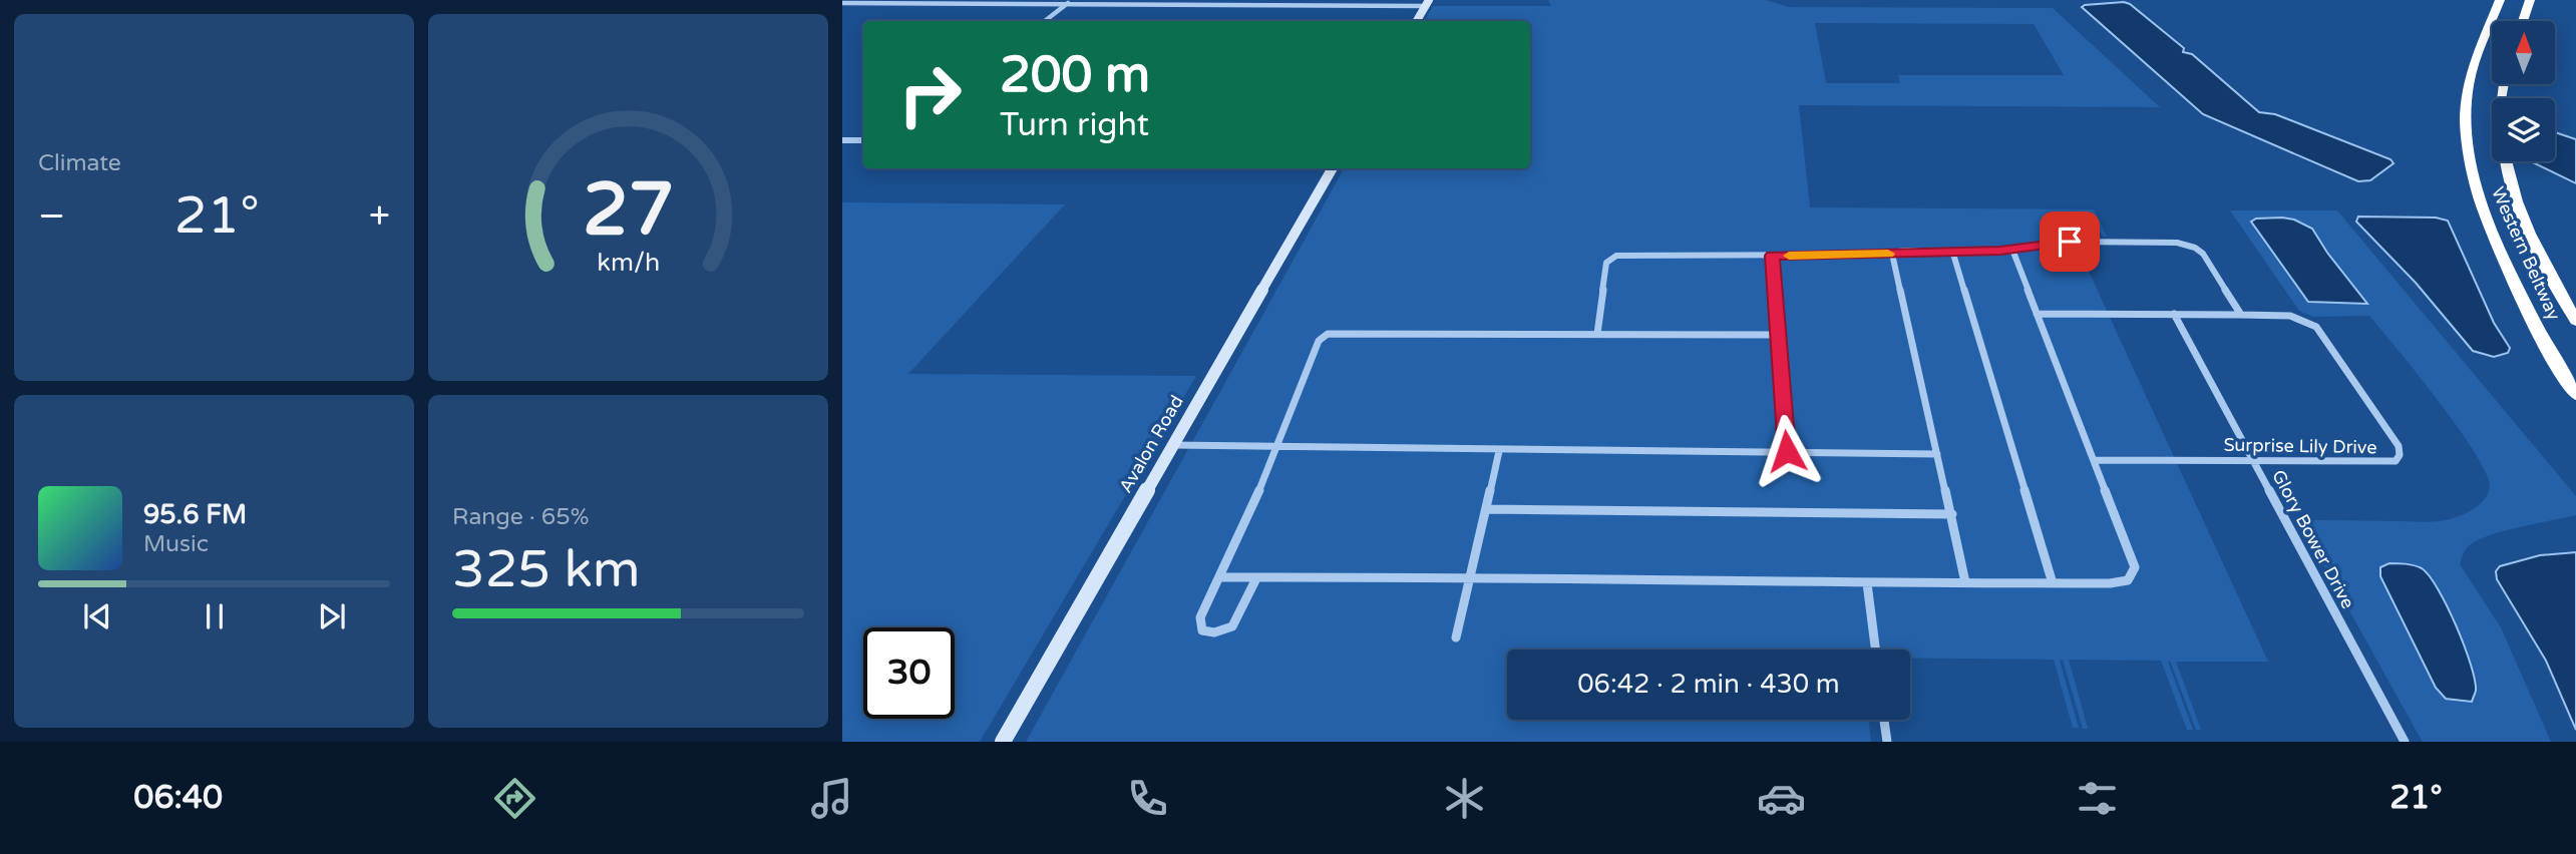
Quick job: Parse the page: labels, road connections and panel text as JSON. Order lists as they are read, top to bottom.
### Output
{
  "streets": {
    "highway": ["Western Beltway"],
    "main road": ["Avalon Road"],
    "street": ["Surprise Lily Drive", "Glory Bower Drive"]
  },
  "crossings": [
    ["Surprise Lily Drive", "Glory Bower Drive"]
  ],
  "north": "top",
  "page": {
    "tile": [
      "Climate",
      ["Range · 65%", "325 km"]
    ],
    "turn": ["200 m", "Turn right"],
    "heat": ["−", "21°", "+"],
    "song": ["95.6 FM", "Music"],
    "limit": "30",
    "trip": "06:42 · 2 min · 430 m",
    "tabs": ["06:40", "21°"],
    "gauge": ["27", "km/h"]
  }
}
